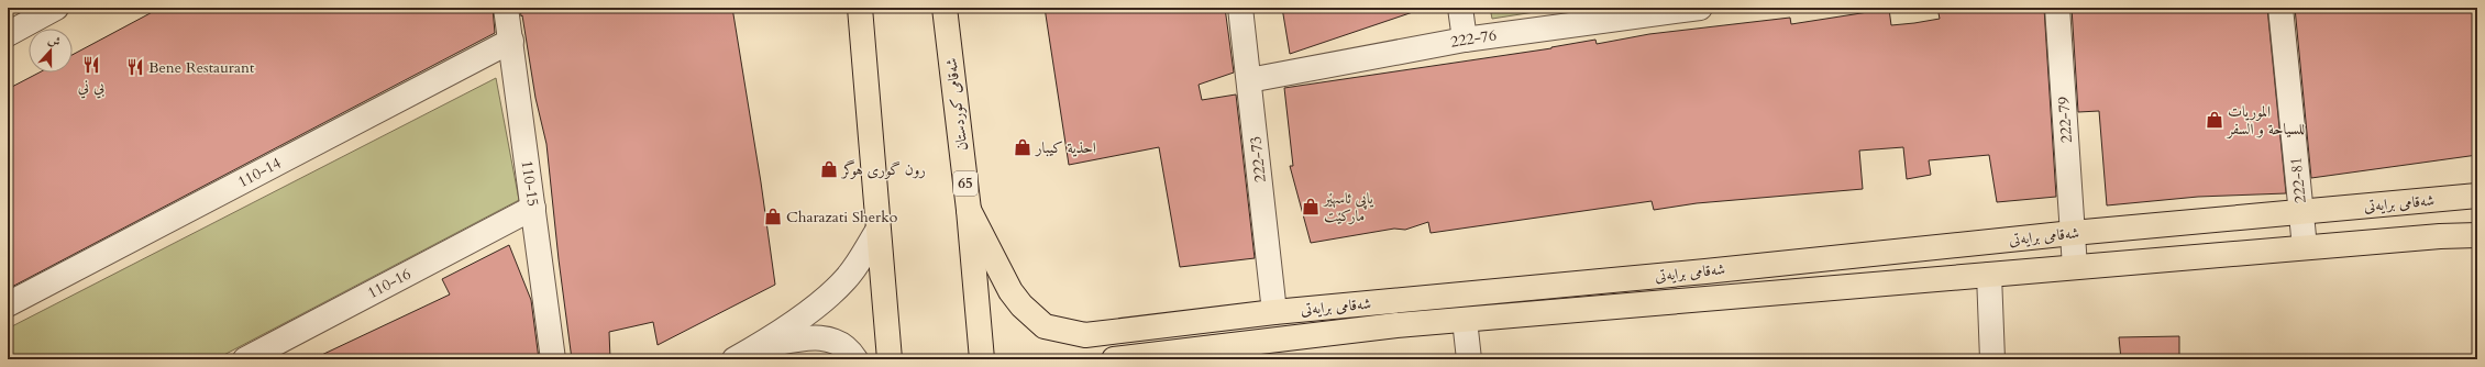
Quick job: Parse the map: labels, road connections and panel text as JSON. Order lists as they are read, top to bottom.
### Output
{
  "streets": {
    "main road": ["شەقامی کوردستان", "65", "شەقامی برایەتی"],
    "street": [
      "222-76",
      "222-79",
      "222-73",
      "110-14",
      "222-81",
      "110-15",
      "110-16"
    ]
  },
  "crossings": [
    ["222-76", "222-73"],
    ["شەقامی کوردستان", "شەقامی برایەتی"],
    ["222-79", "شەقامی برایەتی"],
    ["222-73", "شەقامی برایەتی"],
    ["110-14", "110-15"],
    ["222-81", "شەقامی برایەتی"],
    ["110-15", "110-16"]
  ],
  "places": {
    "restaurant": ["بي ني", "Bene Restaurant"],
    "shop": [
      "الموريات للسياحة و السفر",
      "احذية كيبار",
      "رون گوری هوگر",
      "ياپی ئاسهێر مارکێت",
      "Charazati Sherko"
    ]
  },
  "north": "top"
}
